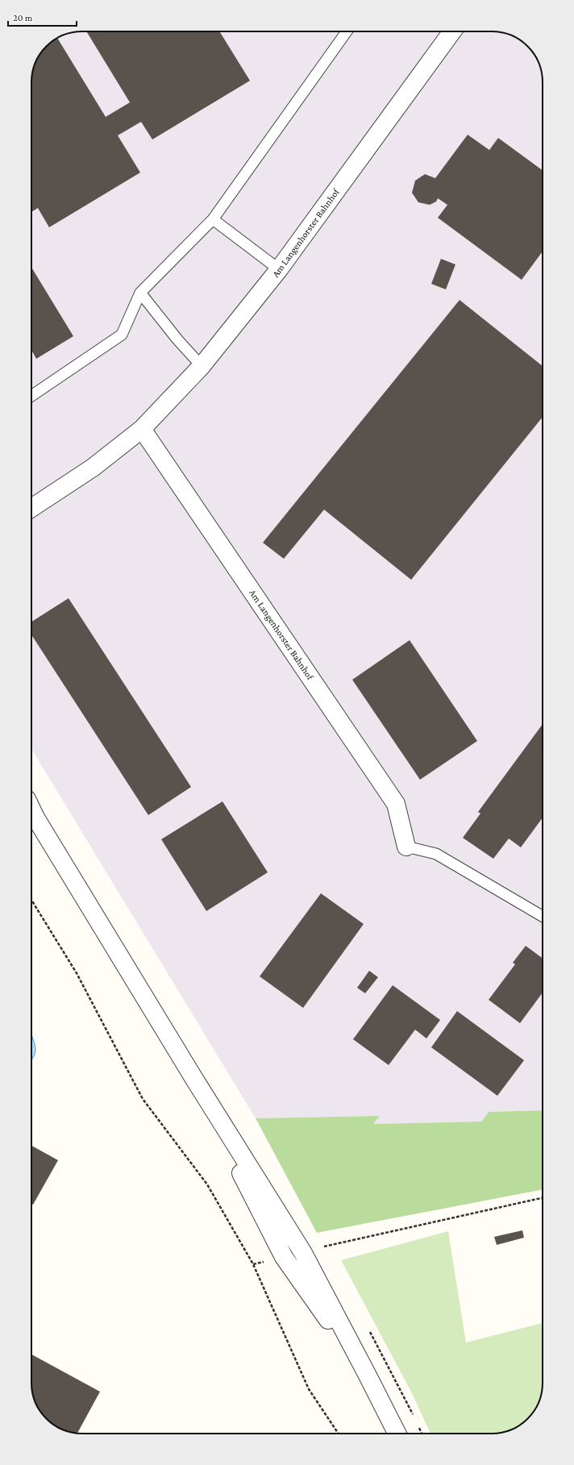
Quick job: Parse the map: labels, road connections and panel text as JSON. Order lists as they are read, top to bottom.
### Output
{
  "streets": {
    "street": ["Am Langenhorster Bahnhof"]
  },
  "scale_bar": "20 m"
}
